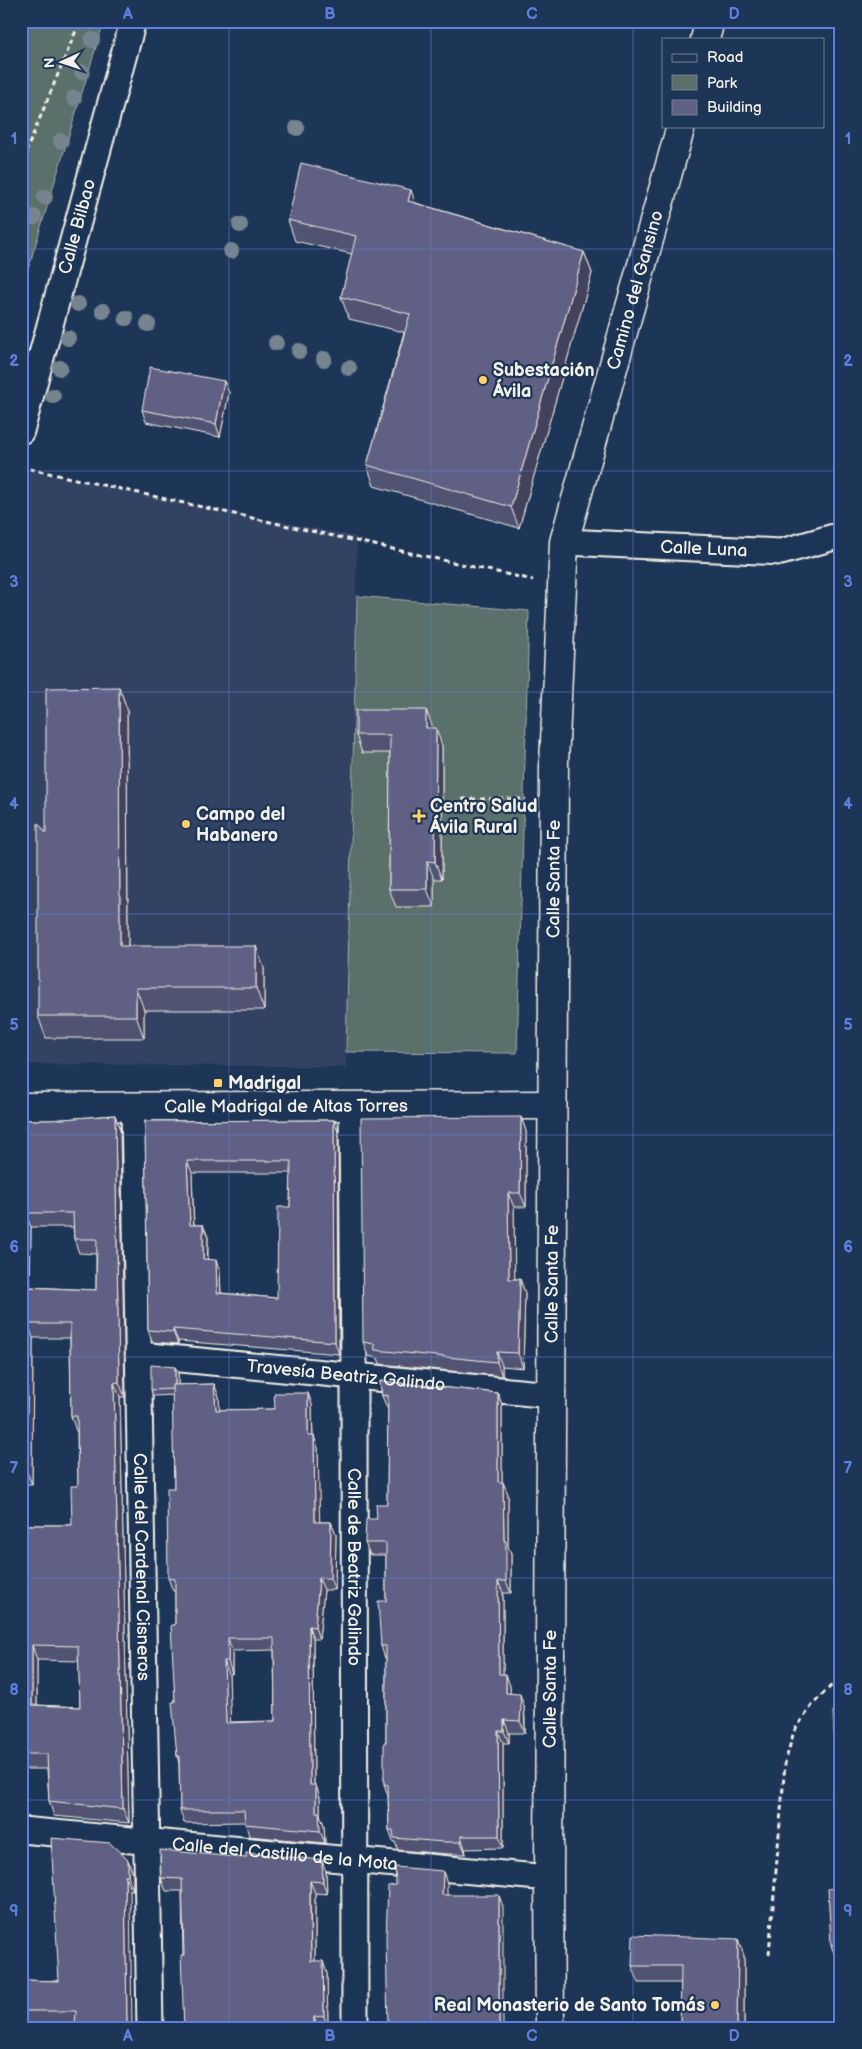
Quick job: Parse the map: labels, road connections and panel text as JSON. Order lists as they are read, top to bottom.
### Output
{
  "streets": {
    "street": [
      "Calle Bilbao",
      "Camino del Gansino",
      "Calle Luna",
      "Calle Santa Fe",
      "Calle Madrigal de Altas Torres",
      "Travesía Beatriz Galindo",
      "Calle del Cardenal Cisneros",
      "Calle de Beatriz Galindo",
      "Calle del Castillo de la Mota"
    ]
  },
  "crossings": [
    ["Camino del Gansino", "Calle Luna"],
    ["Camino del Gansino", "Calle Santa Fe"],
    ["Calle Luna", "Calle Santa Fe"],
    ["Calle Santa Fe", "Calle Madrigal de Altas Torres"],
    ["Calle Santa Fe", "Travesía Beatriz Galindo"],
    ["Calle Santa Fe", "Calle del Castillo de la Mota"],
    ["Calle Madrigal de Altas Torres", "Calle del Cardenal Cisneros"],
    ["Calle Madrigal de Altas Torres", "Calle de Beatriz Galindo"],
    ["Travesía Beatriz Galindo", "Calle del Cardenal Cisneros"],
    ["Travesía Beatriz Galindo", "Calle de Beatriz Galindo"],
    ["Calle del Cardenal Cisneros", "Calle del Castillo de la Mota"],
    ["Calle de Beatriz Galindo", "Calle del Castillo de la Mota"]
  ],
  "places": {
    "other": ["Subestación Ávila", "Campo del Habanero", "Real Monasterio de Santo Tomás"],
    "health": ["Centro Salud Ávila Rural"],
    "transit": ["Madrigal"]
  },
  "legend": ["Road", "Park", "Building"],
  "north": "left",
  "grid": {
    "columns": [
      "A",
      "B",
      "C",
      "D"
    ],
    "rows": [
      "1",
      "2",
      "3",
      "4",
      "5",
      "6",
      "7",
      "8",
      "9"
    ]
  }
}
